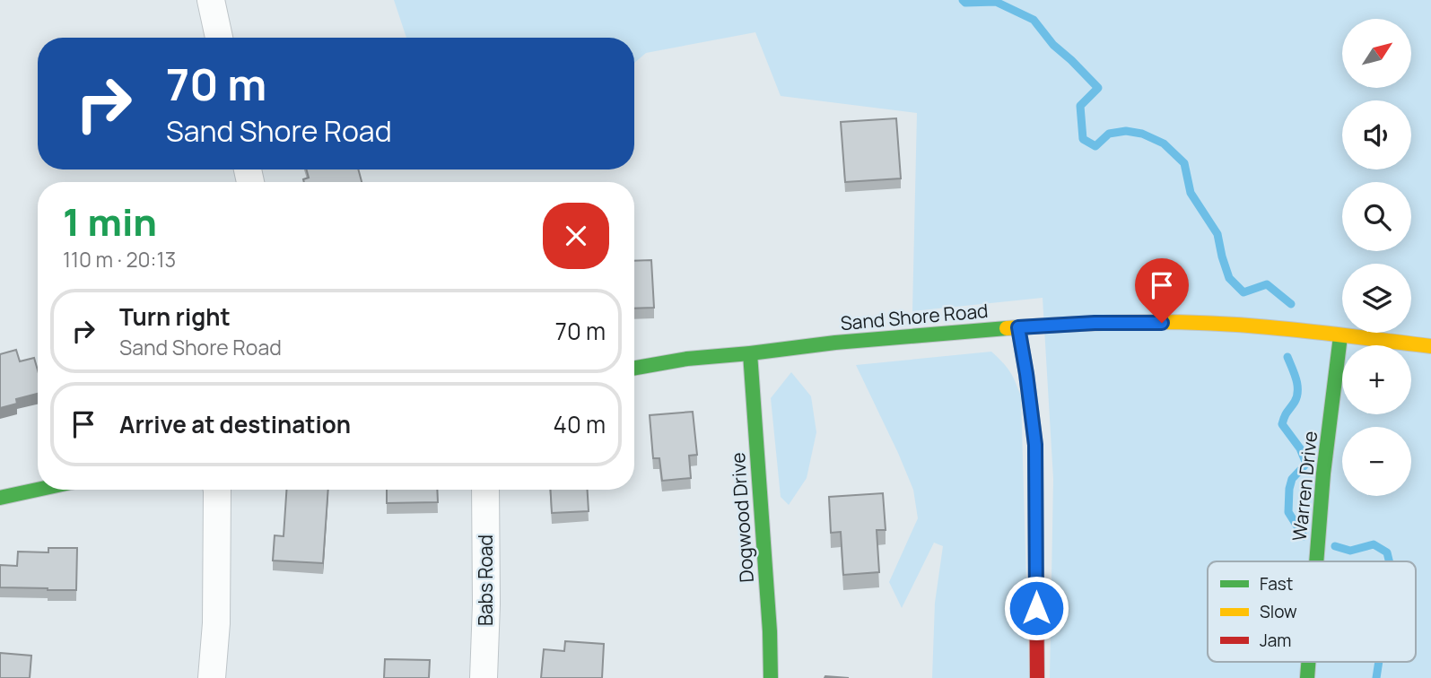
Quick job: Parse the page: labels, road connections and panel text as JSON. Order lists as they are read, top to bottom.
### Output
{
  "streets": {
    "street": [
      "Sand Shore Road",
      "Warren Drive",
      "Dogwood Drive",
      "Babs Road"
    ]
  },
  "crossings": [
    ["Sand Shore Road", "Warren Drive"],
    ["Sand Shore Road", "Dogwood Drive"]
  ],
  "legend": ["Fast", "Slow", "Jam"],
  "north": "top right",
  "page": {
    "map_buttons": ["+", "−"],
    "turn": ["70 m", "Sand Shore Road"],
    "heading": ["1 min", "110 m · 20:13"],
    "list": [
      {
        "name": "Turn right",
        "note": "Sand Shore Road",
        "value": "70 m"
      },
      {
        "name": "Arrive at destination",
        "value": "40 m"
      }
    ]
  }
}
